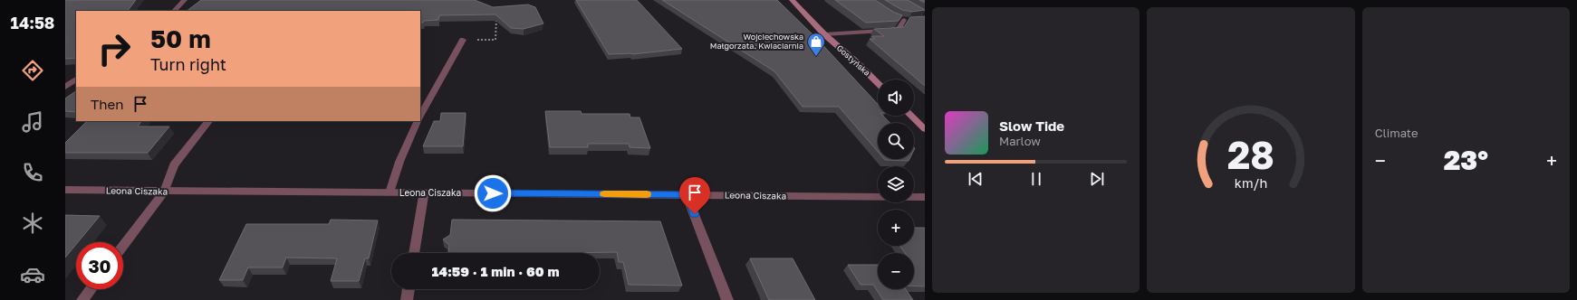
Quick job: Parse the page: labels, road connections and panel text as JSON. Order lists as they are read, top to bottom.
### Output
{
  "streets": {
    "main road": ["Gostyńska"],
    "street": ["Leona Ciszaka"]
  },
  "places": {
    "shop": ["Wojciechowska Małgorzata. Kwiaciarnia"]
  },
  "page": {
    "tabs": "14:58",
    "tile": "Climate",
    "turn": ["50 m", "Turn right"],
    "map_buttons": ["+", "−"],
    "then": "Then",
    "song": ["Slow Tide", "Marlow"],
    "heat": ["−", "23°", "+"],
    "limit": "30",
    "trip": "14:59 · 1 min · 60 m",
    "gauge": ["28", "km/h"]
  }
}
